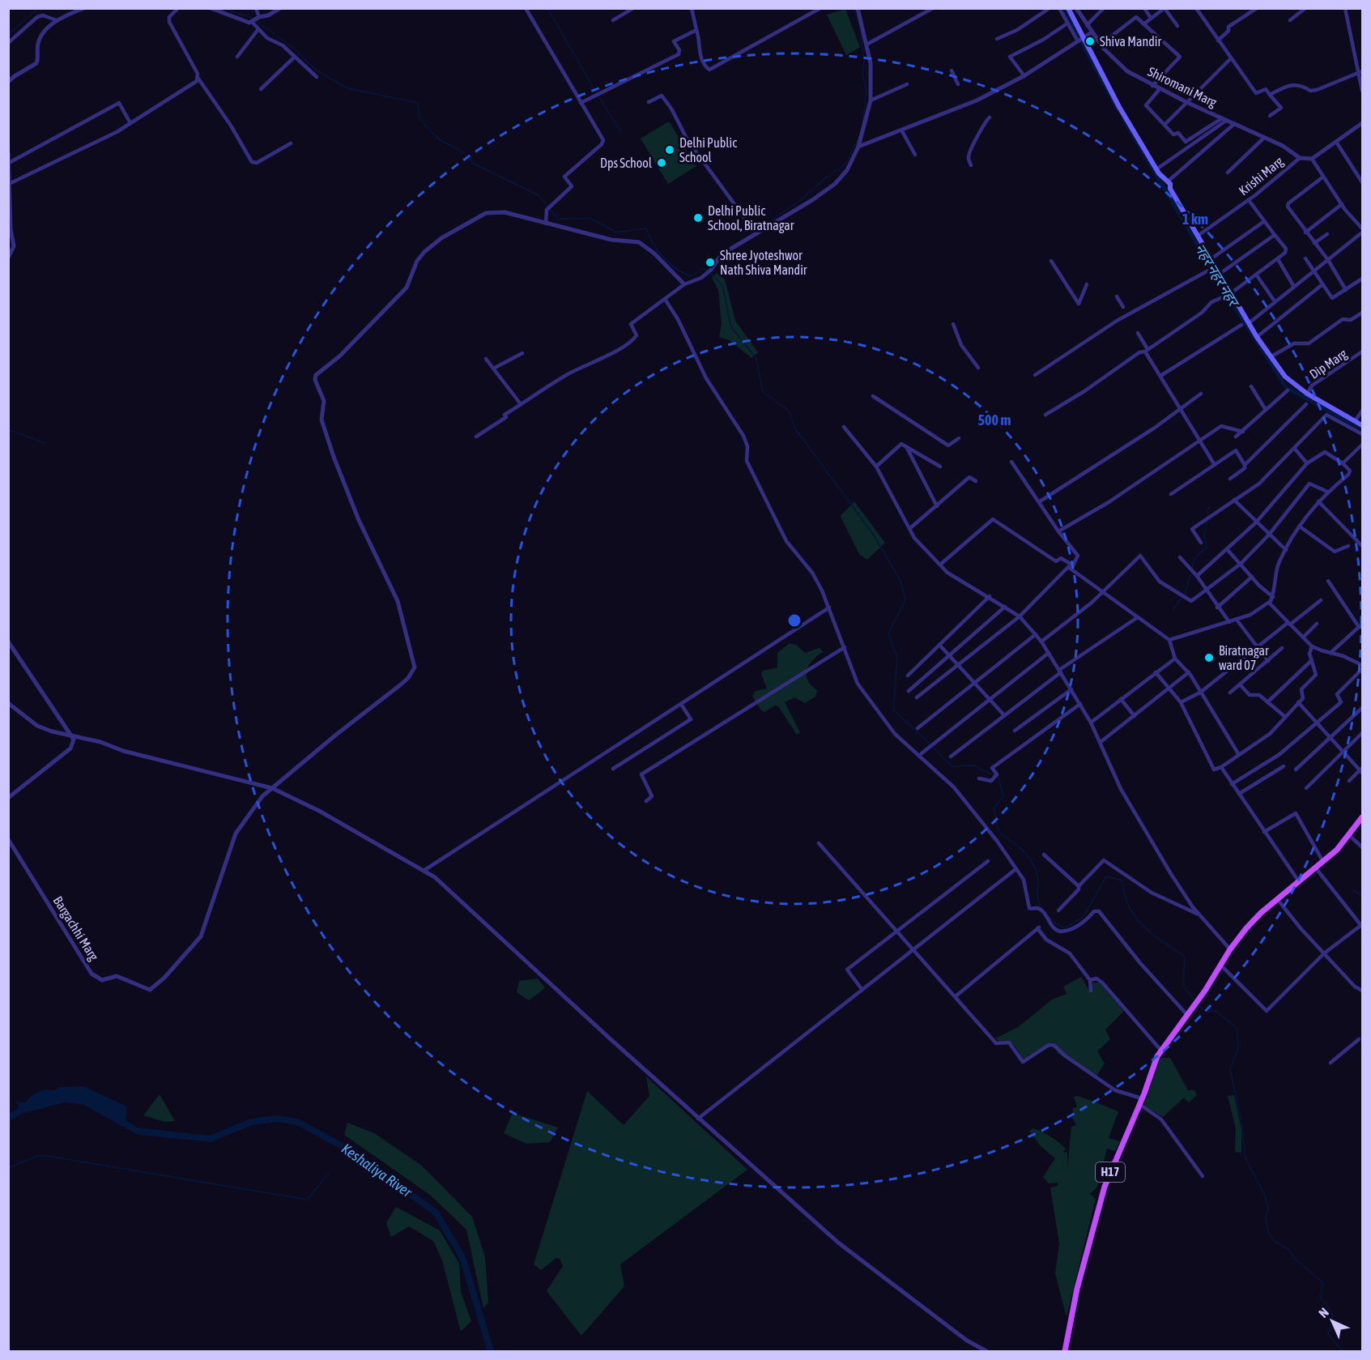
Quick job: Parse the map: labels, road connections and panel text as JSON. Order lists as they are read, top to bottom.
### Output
{
  "streets": {
    "main road": ["H17"],
    "street": [
      "Shiromani Marg",
      "Krishi Marg",
      "Dip Marg",
      "Bargachhi Marg"
    ]
  },
  "crossings": [
    ["Shiromani Marg", "Krishi Marg"]
  ],
  "water": ["नहर नहर नहर", "Keshaliya River"],
  "places": [
    "Shiva Mandir",
    "Delhi Public School",
    "Dps School",
    "Delhi Public School, Biratnagar",
    "Shree Jyoteshwor Nath Shiva Mandir",
    "Biratnagar ward 07"
  ],
  "north": "top left",
  "rings": ["1 km", "500 m"]
}
